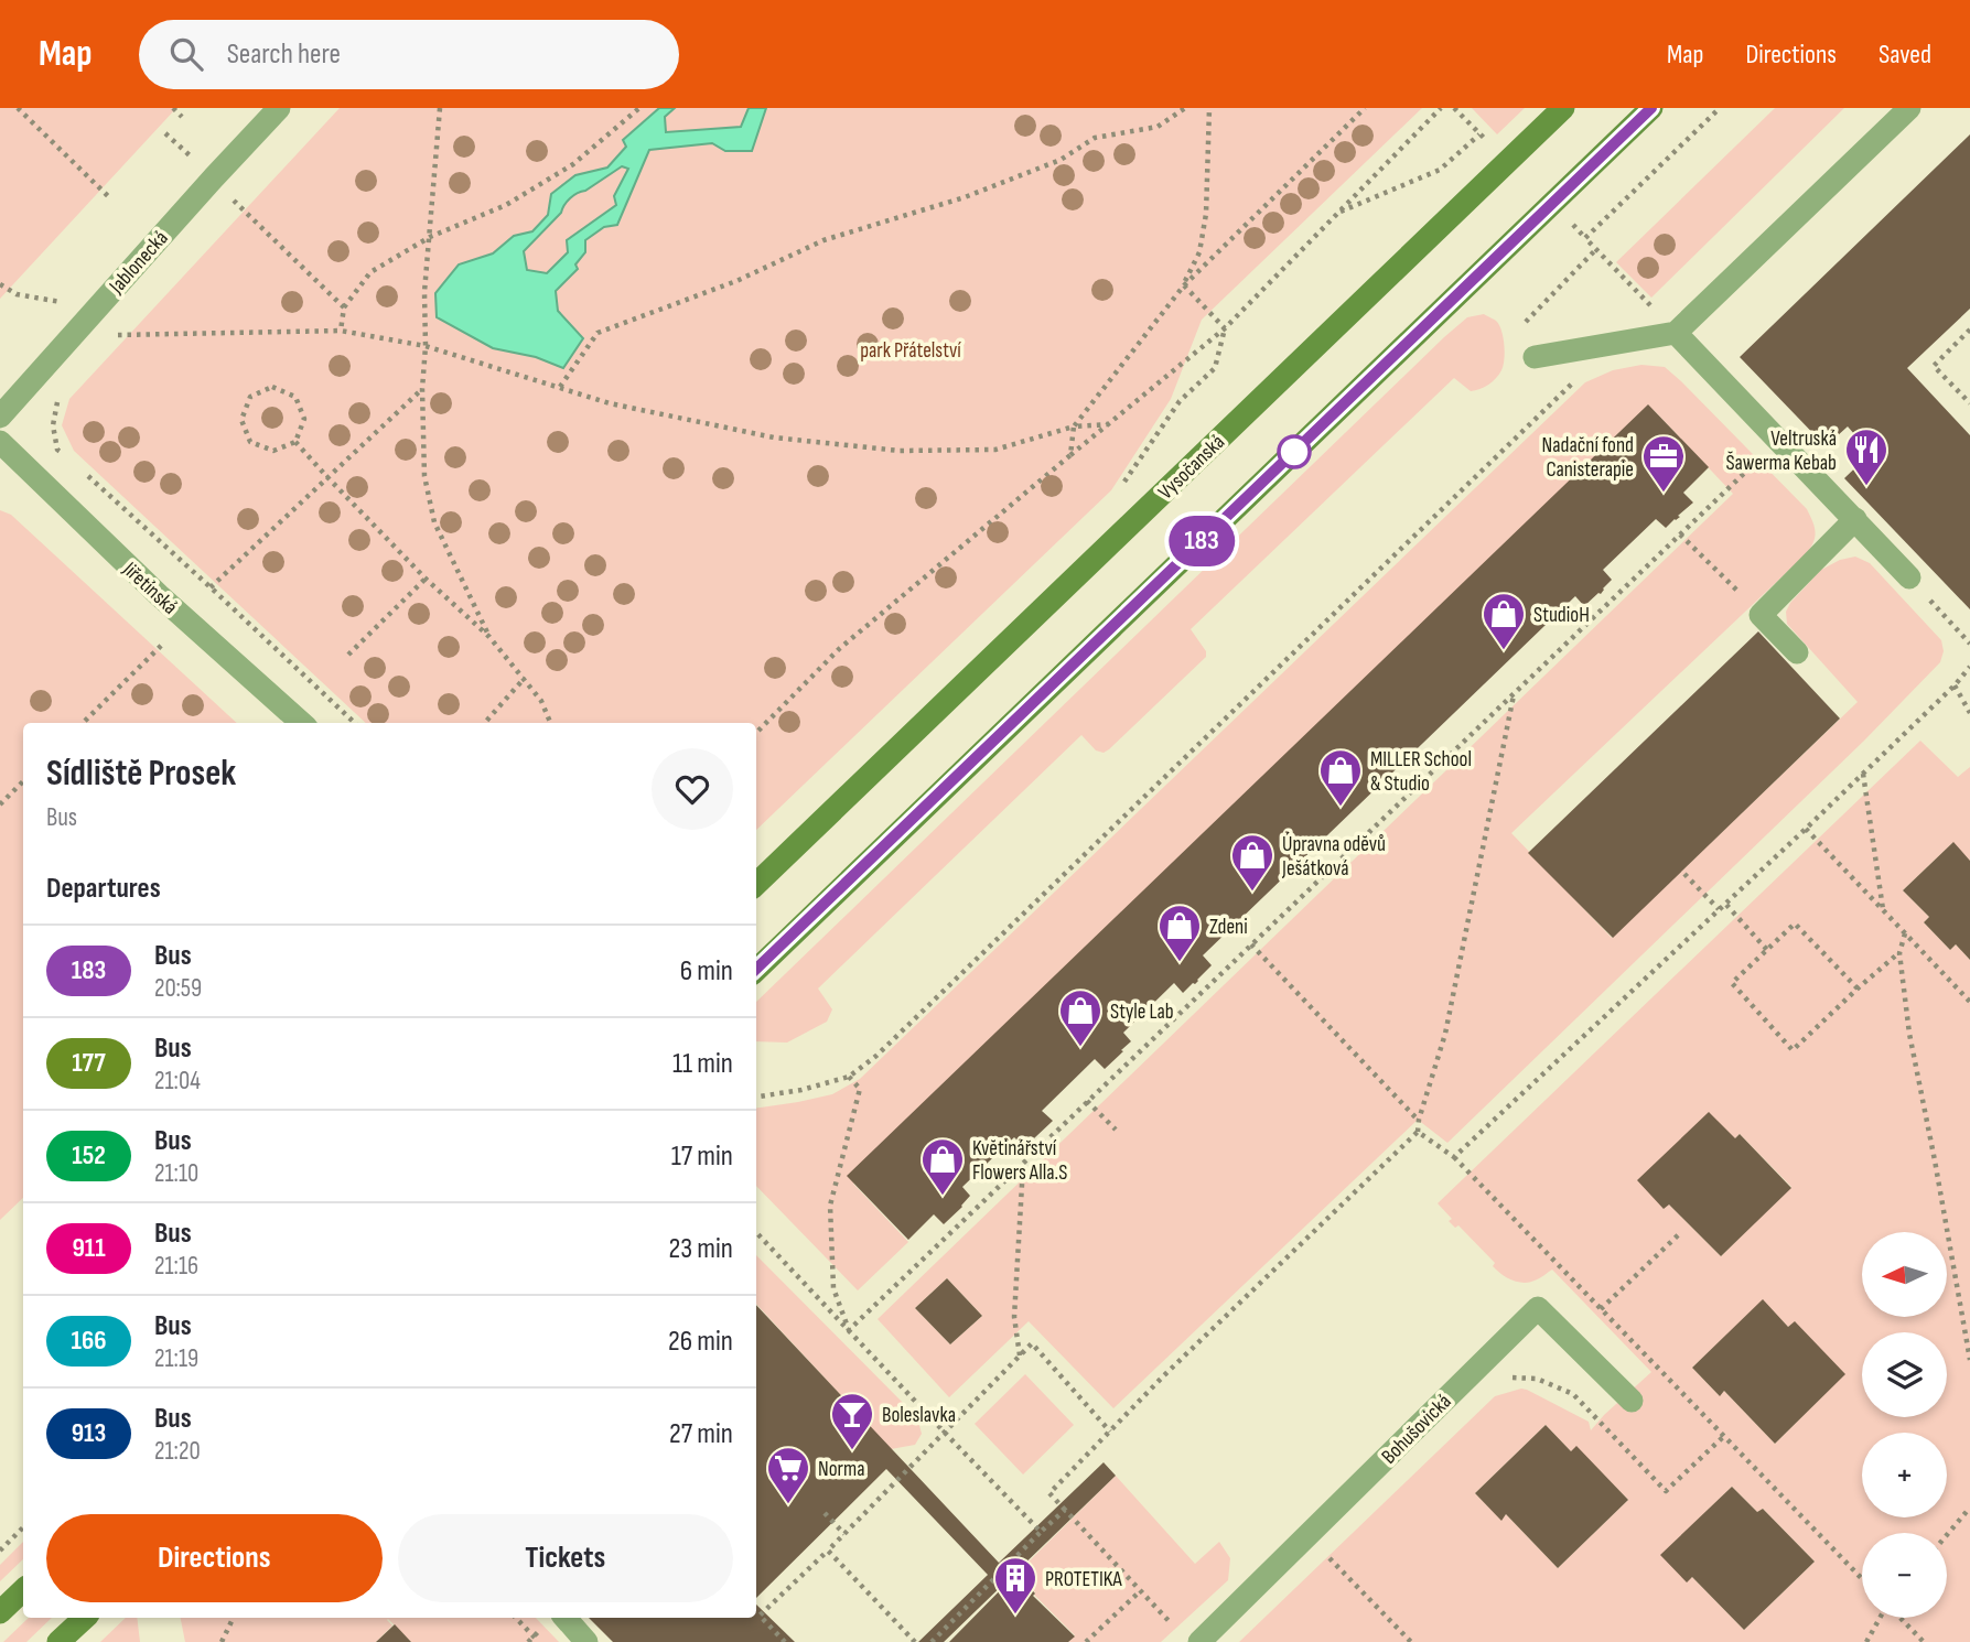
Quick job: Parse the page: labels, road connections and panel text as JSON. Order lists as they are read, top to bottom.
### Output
{
  "streets": {
    "main road": ["Vysočanská"],
    "street": ["Jablonecká", "Jiřetínská", "Bohušovická"]
  },
  "parks": ["park Přátelství"],
  "places": {
    "restaurant": ["Veltruská Šawerma Kebab"],
    "office": ["Nadační fond Canisterapie"],
    "shop": [
      "StudioH",
      "MILLER School & Studio",
      "Úpravna oděvů Ješátková",
      "Zdeni",
      "Style Lab",
      "Květinářství Flowers Alla.S"
    ],
    "bar": ["Boleslavka"],
    "supermarket": ["Norma"],
    "building": ["PROTETIKA"]
  },
  "lines": ["bus line 183"],
  "north": "left",
  "page": {
    "header": "Map",
    "search": "Search here",
    "nav": ["Map", "Directions", "Saved"],
    "on_map": "183",
    "heading": [
      ["Sídliště Prosek", "Bus"],
      "Departures"
    ],
    "list": [
      {
        "mark": "183",
        "name": "Bus",
        "note": "20:59",
        "value": "6 min"
      },
      {
        "mark": "177",
        "name": "Bus",
        "note": "21:04",
        "value": "11 min"
      },
      {
        "mark": "152",
        "name": "Bus",
        "note": "21:10",
        "value": "17 min"
      },
      {
        "mark": "911",
        "name": "Bus",
        "note": "21:16",
        "value": "23 min"
      },
      {
        "mark": "166",
        "name": "Bus",
        "note": "21:19",
        "value": "26 min"
      },
      {
        "mark": "913",
        "name": "Bus",
        "note": "21:20",
        "value": "27 min"
      }
    ],
    "map_buttons": ["+", "−"],
    "buttons": ["Directions", "Tickets"]
  }
}
